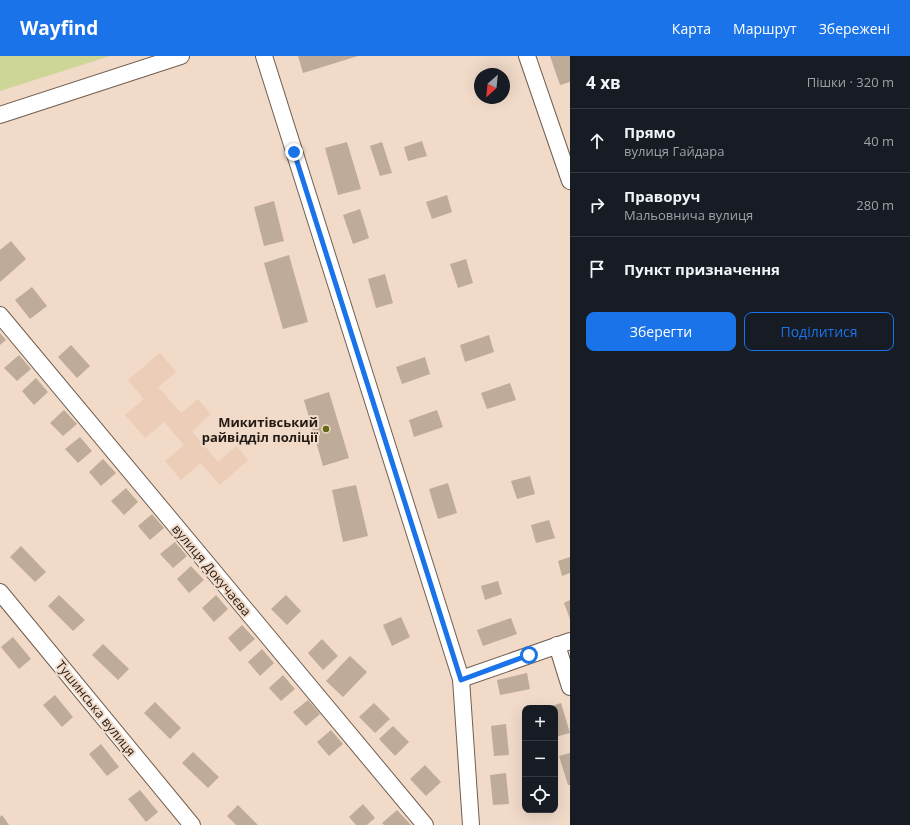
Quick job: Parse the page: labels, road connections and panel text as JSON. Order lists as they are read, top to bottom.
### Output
{
  "streets": {
    "street": ["вулиця Докучаєва", "Тушинська вулиця"]
  },
  "places": ["Микитівський райвідділ поліції"],
  "north": "bottom left",
  "page": {
    "header": "Wayfind",
    "nav": ["Карта", "Маршрут", "Збережені"],
    "heading": ["4 хв", "Пішки · 320 m"],
    "list": [
      ["Прямо", "вулиця Гайдара", "40 m"],
      ["Праворуч", "Мальовнича вулиця", "280 m"],
      "Пункт призначення"
    ],
    "buttons": ["Зберегти", "Поділитися"],
    "map_buttons": ["+", "−"]
  }
}
